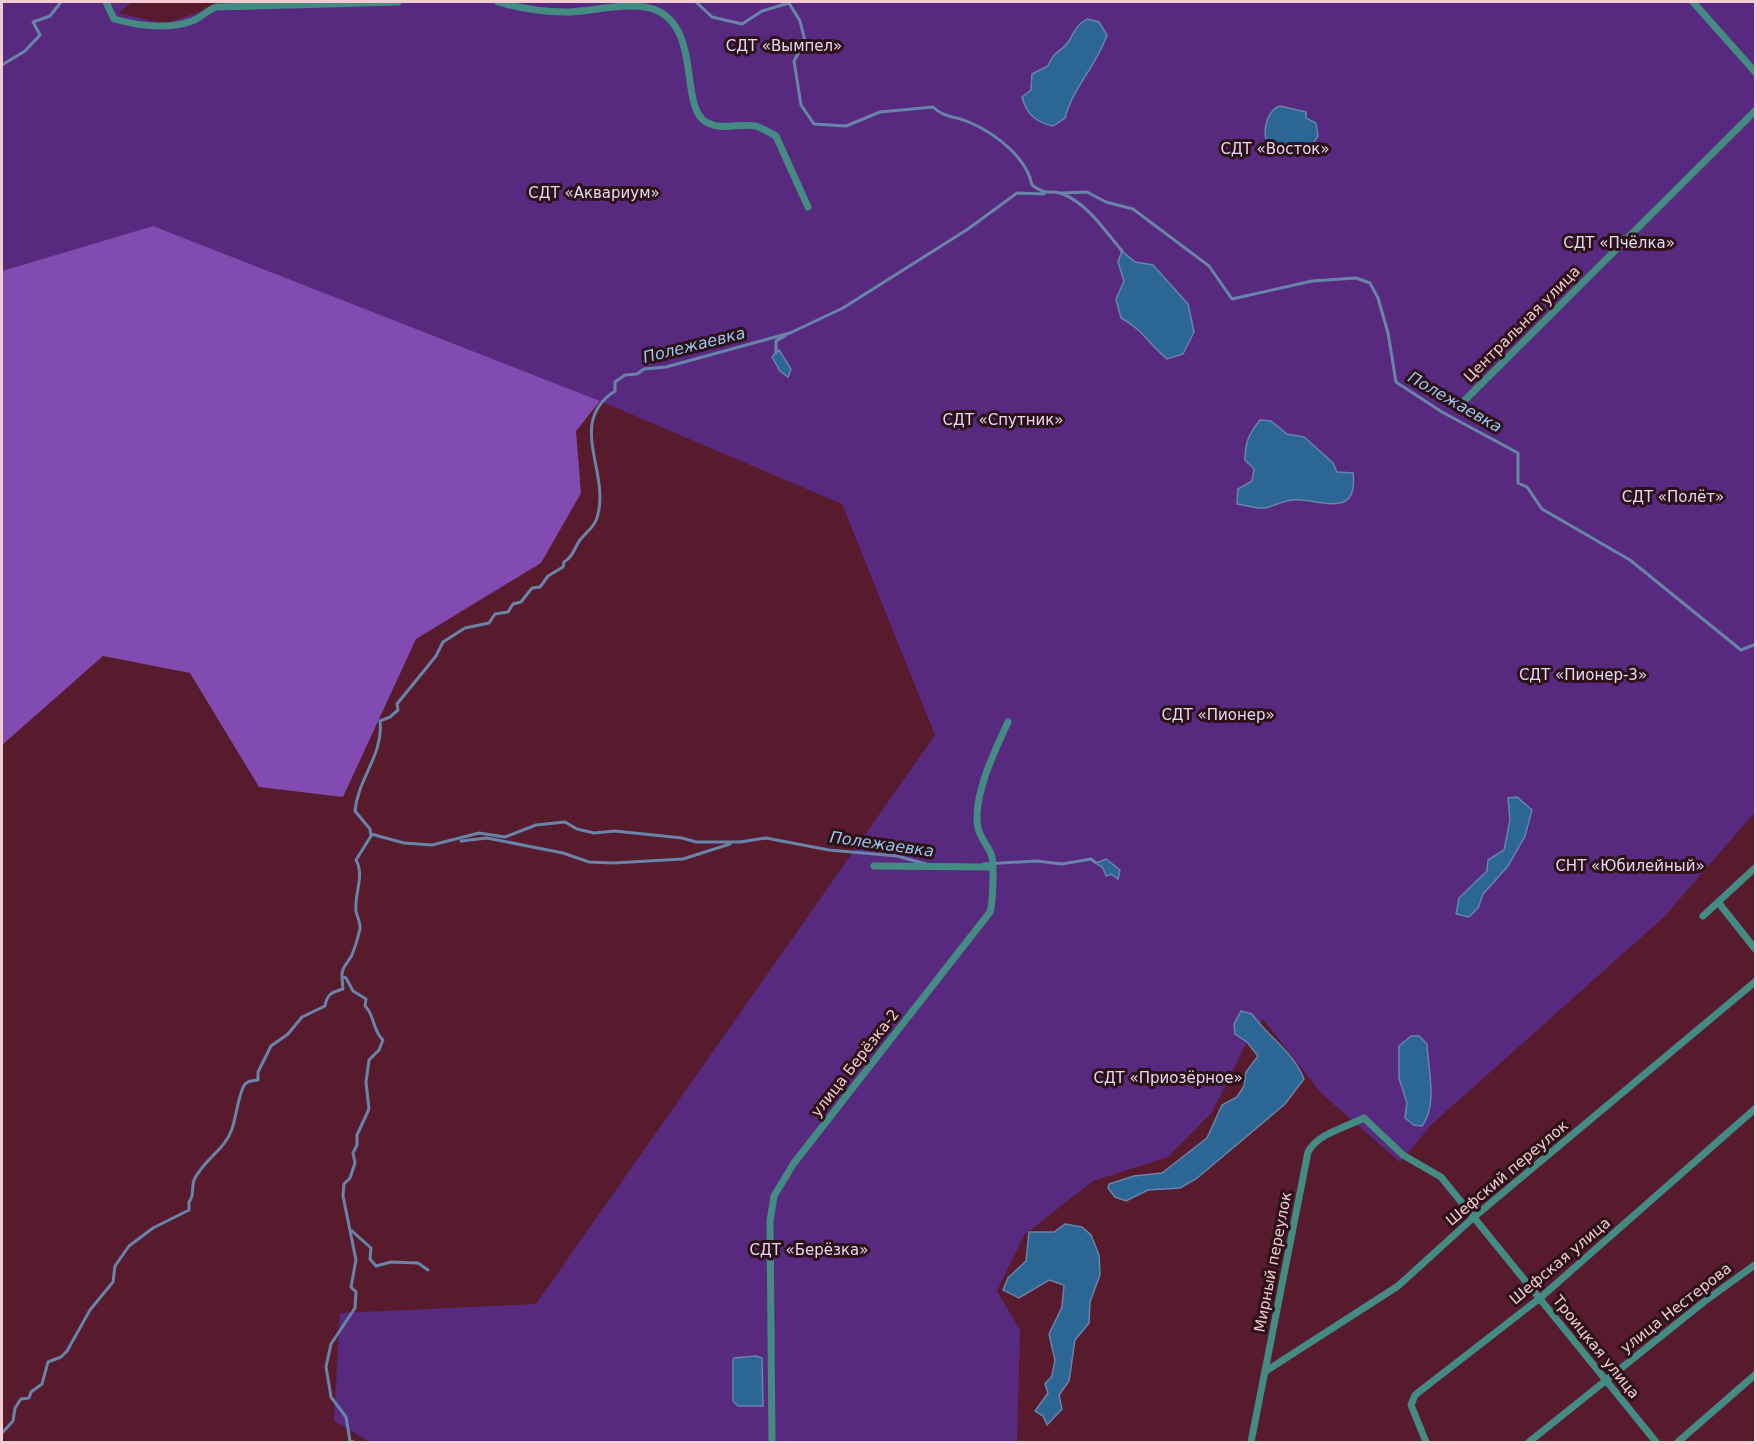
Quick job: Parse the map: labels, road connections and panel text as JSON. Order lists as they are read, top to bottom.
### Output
{
  "streets": {
    "street": [
      "Центральная улица",
      "улица Берёзка-2",
      "Шефский переулок",
      "Шефская улица",
      "Мирный переулок",
      "улица Нестерова",
      "Троицкая улица"
    ]
  },
  "crossings": [
    ["Шефский переулок", "Мирный переулок"],
    ["Шефский переулок", "Троицкая улица"],
    ["Шефская улица", "Троицкая улица"],
    ["Мирный переулок", "Троицкая улица"],
    ["улица Нестерова", "Троицкая улица"]
  ],
  "water": ["Полежаевка"],
  "parks": [
    "СДТ «Вымпел»",
    "СДТ «Восток»",
    "СДТ «Аквариум»",
    "СДТ «Пчёлка»",
    "СДТ «Спутник»",
    "СДТ «Полёт»",
    "СДТ «Пионер-3»",
    "СДТ «Пионер»",
    "СНТ «Юбилейный»",
    "СДТ «Приозёрное»",
    "СДТ «Берёзка»"
  ]
}
